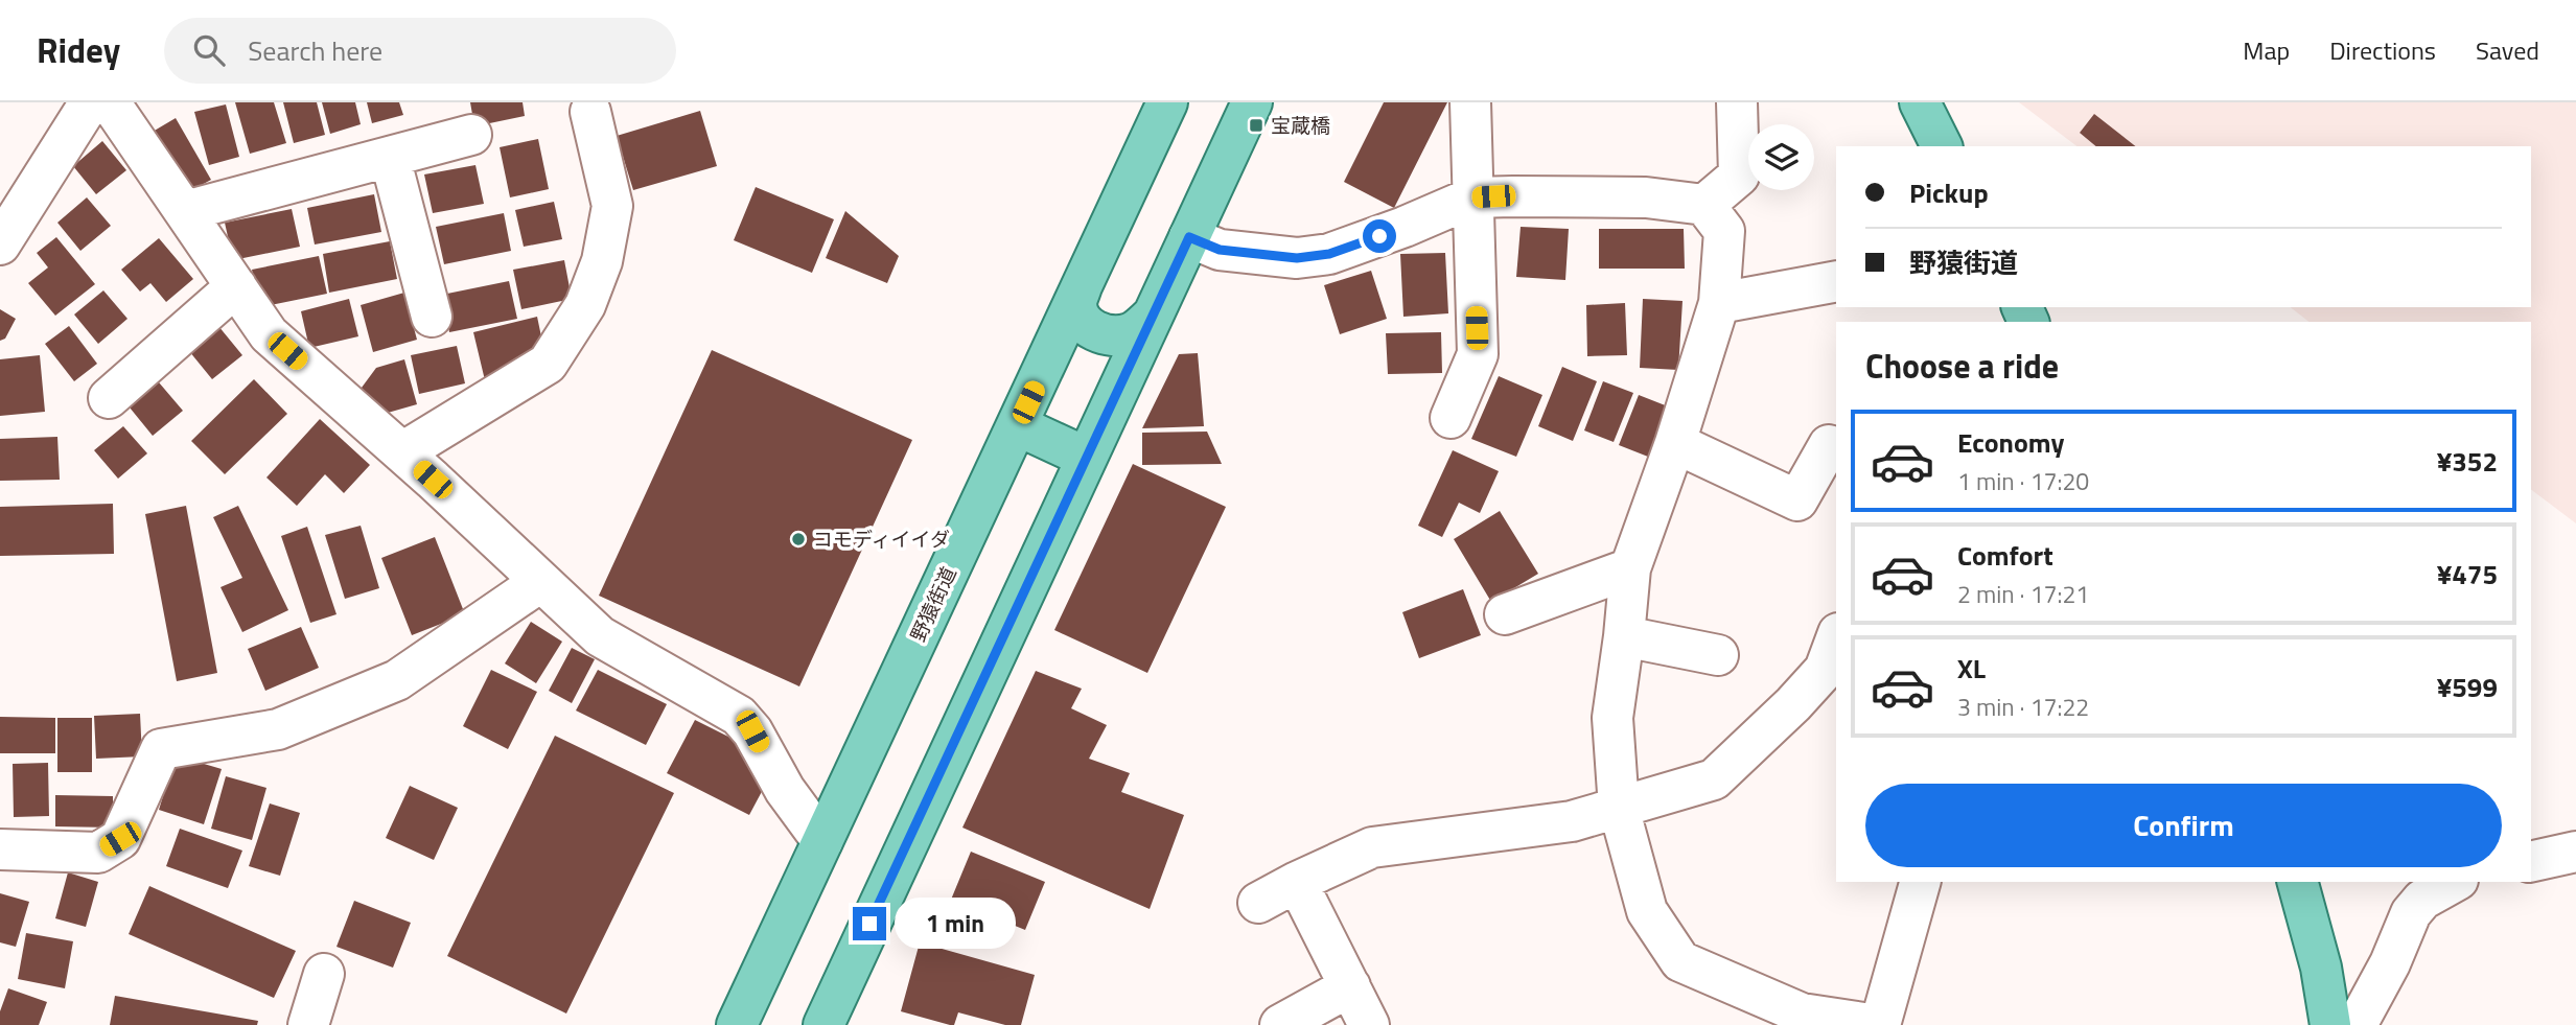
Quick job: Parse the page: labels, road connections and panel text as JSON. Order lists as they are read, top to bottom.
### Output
{
  "streets": {
    "main road": ["野猿街道"]
  },
  "places": {
    "transit": ["宝蔵橋"],
    "other": ["コモディイイダ"]
  },
  "page": {
    "header": "Ridey",
    "search": "Search here",
    "nav": ["Map", "Directions", "Saved"],
    "banner": ["Pickup", "野猿街道"],
    "heading": "Choose a ride",
    "list": [
      {
        "name": "Economy",
        "note": "1 min · 17:20",
        "value": "¥352"
      },
      {
        "name": "Comfort",
        "note": "2 min · 17:21",
        "value": "¥475"
      },
      {
        "name": "XL",
        "note": "3 min · 17:22",
        "value": "¥599"
      }
    ],
    "buttons": "Confirm",
    "bubble": "1 min"
  }
}
